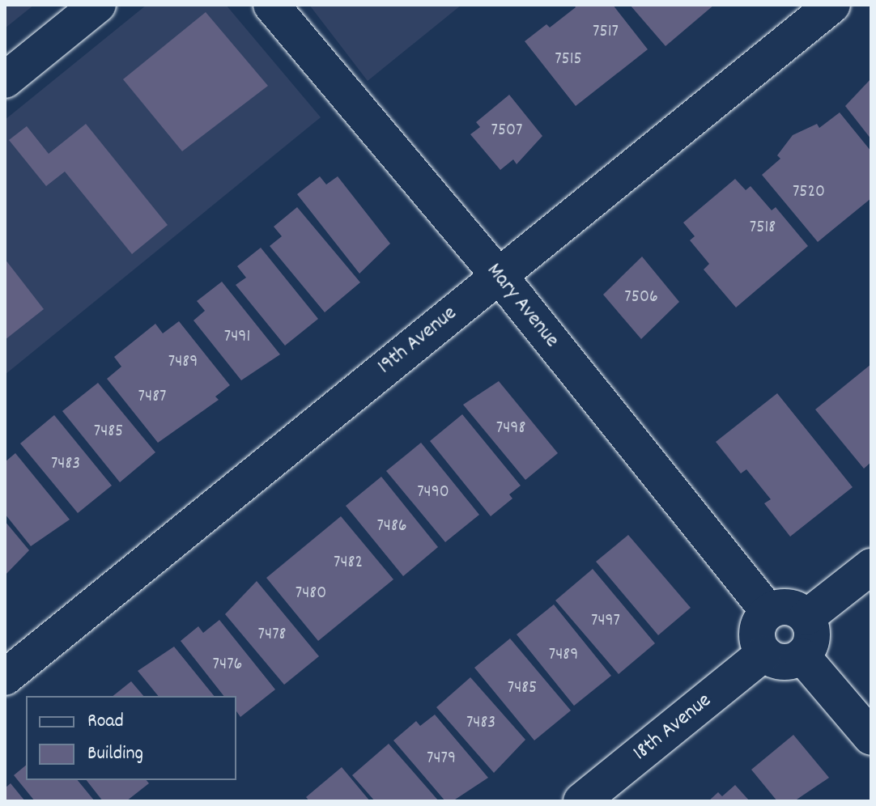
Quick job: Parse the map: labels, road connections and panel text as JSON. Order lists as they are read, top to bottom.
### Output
{
  "streets": {
    "street": ["Mary Avenue", "19th Avenue", "18th Avenue"]
  },
  "crossings": [
    ["Mary Avenue", "19th Avenue"],
    ["Mary Avenue", "18th Avenue"]
  ],
  "house_numbers": [
    "7517",
    "7515",
    "7507",
    "7520",
    "7518",
    "7506",
    "7491",
    "7489",
    "7487",
    "7498",
    "7485",
    "7483",
    "7490",
    "7486",
    "7482",
    "7480",
    "7497",
    "7478",
    "7489",
    "7476",
    "7485",
    "7483",
    "7479"
  ],
  "legend": ["Road", "Building"]
}
